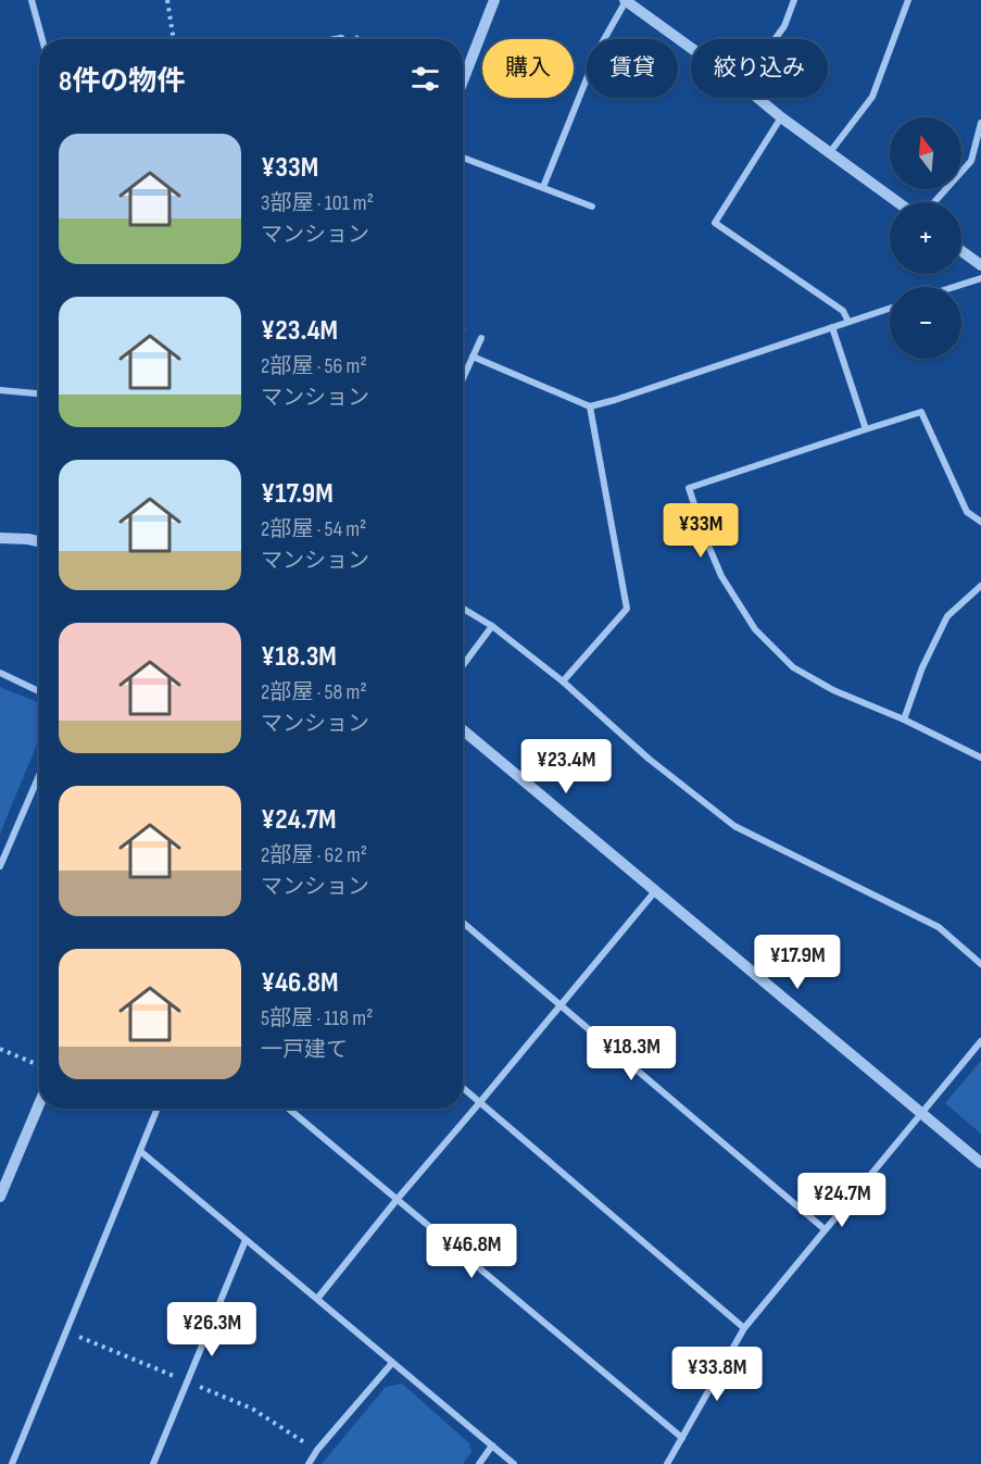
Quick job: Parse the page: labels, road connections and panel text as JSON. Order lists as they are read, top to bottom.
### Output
{
  "north": "top",
  "page": {
    "chip": ["購入", "賃貸", "絞り込み"],
    "heading": "8件の物件",
    "map_buttons": ["+", "−"],
    "list": [
      {
        "name": "¥33M",
        "note": "3部屋 · 101 m² · マンション"
      },
      {
        "name": "¥23.4M",
        "note": "2部屋 · 56 m² · マンション"
      },
      {
        "name": "¥17.9M",
        "note": "2部屋 · 54 m² · マンション"
      },
      {
        "name": "¥18.3M",
        "note": "2部屋 · 58 m² · マンション"
      },
      {
        "name": "¥24.7M",
        "note": "2部屋 · 62 m² · マンション"
      },
      {
        "name": "¥46.8M",
        "note": "5部屋 · 118 m² · 一戸建て"
      }
    ],
    "price": [
      "¥33M",
      "¥23.4M",
      "¥17.9M",
      "¥18.3M",
      "¥24.7M",
      "¥46.8M",
      "¥26.3M",
      "¥33.8M"
    ]
  }
}
